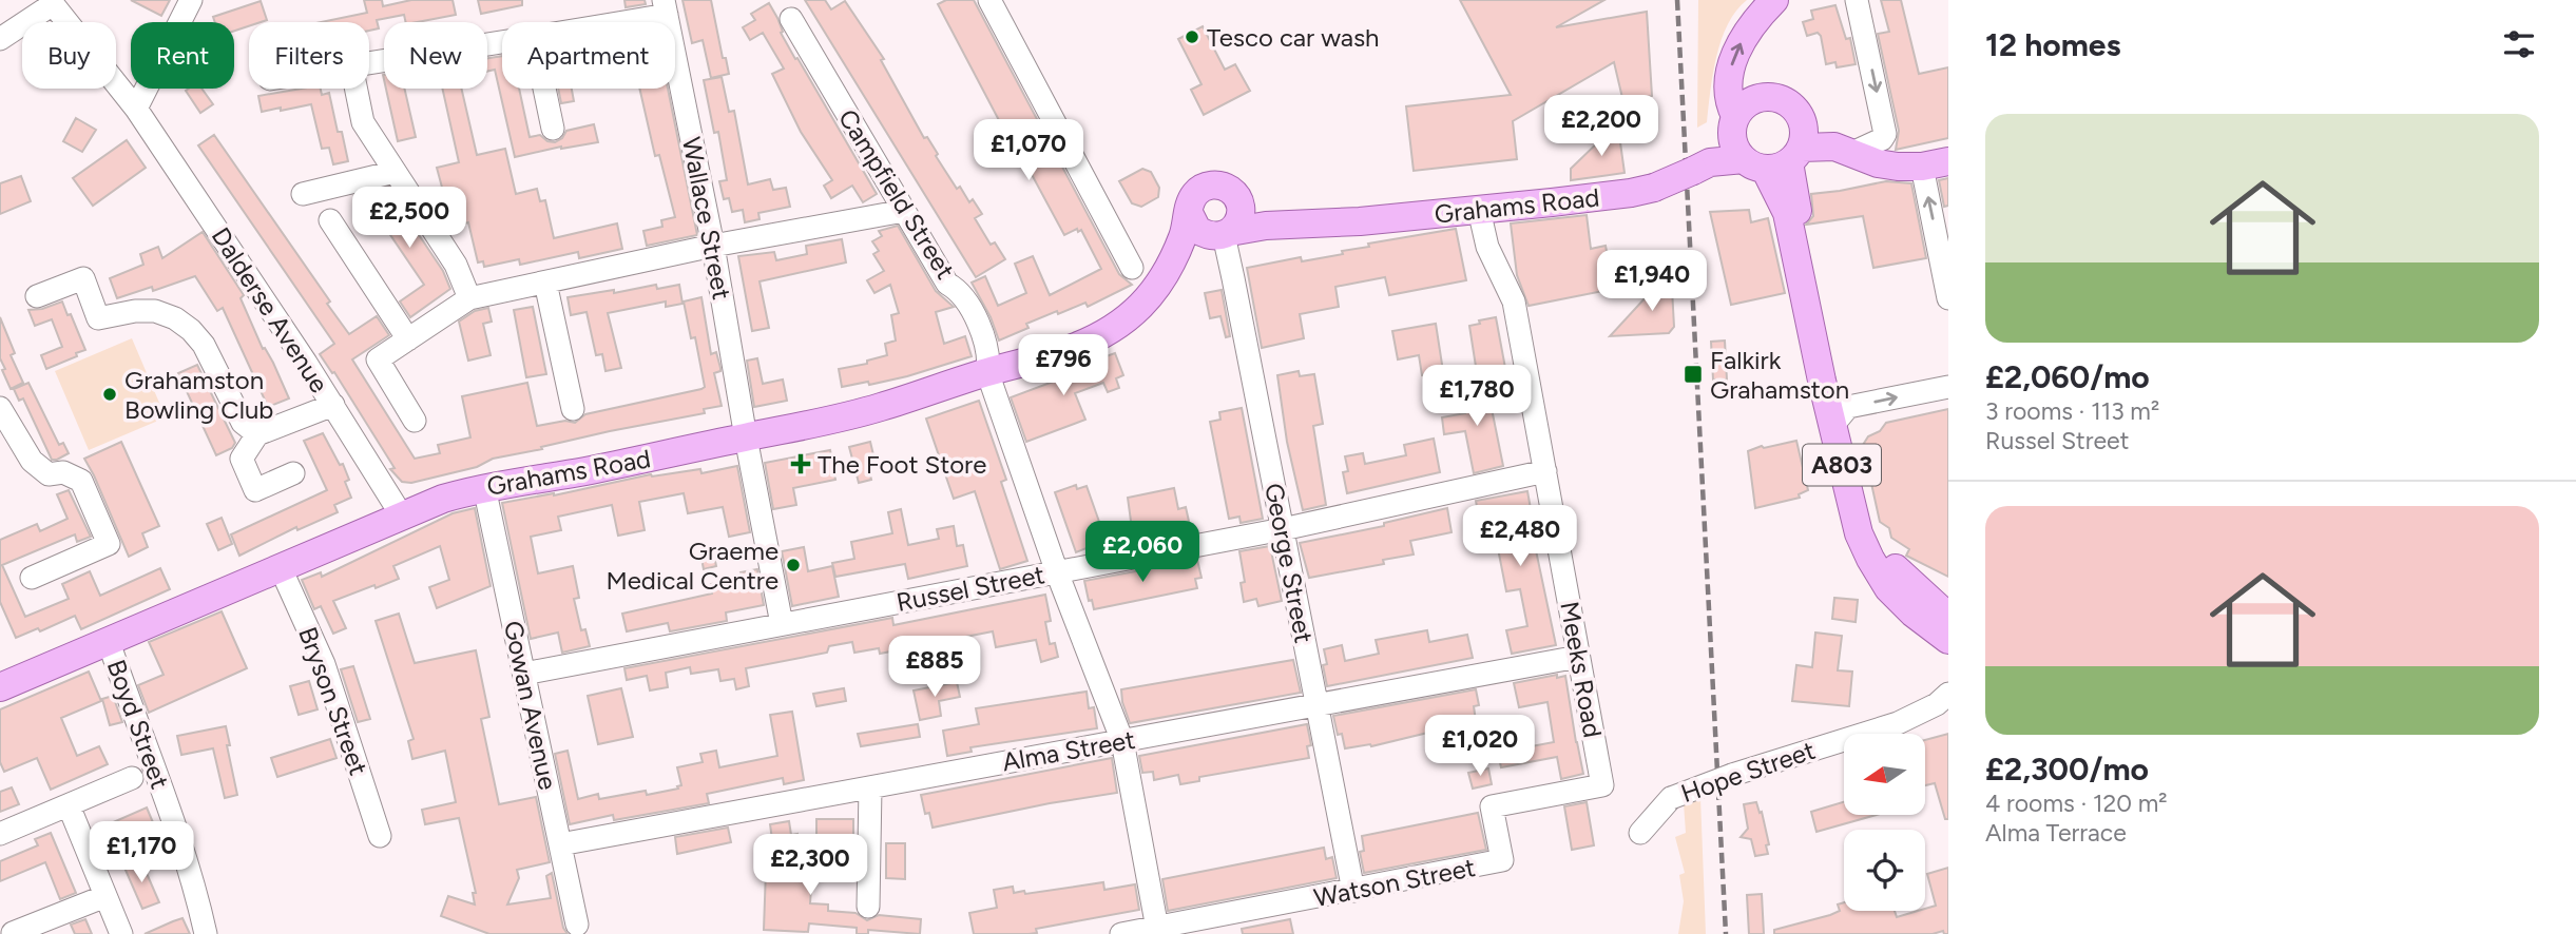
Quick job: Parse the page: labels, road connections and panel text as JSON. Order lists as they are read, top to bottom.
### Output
{
  "streets": {
    "main road": ["Grahams Road", "A803"],
    "street": [
      "Campfield Street",
      "Wallace Street",
      "Dalderse Avenue",
      "George Street",
      "Russel Street",
      "Meeks Road",
      "Bryson Street",
      "Gowan Avenue",
      "Boyd Street",
      "Alma Street",
      "Hope Street",
      "Watson Street"
    ]
  },
  "crossings": [
    ["Campfield Street", "Grahams Road"],
    ["Campfield Street", "Russel Street"],
    ["Campfield Street", "Alma Street"],
    ["Campfield Street", "Watson Street"],
    ["Grahams Road", "Wallace Street"],
    ["Grahams Road", "Dalderse Avenue"],
    ["Grahams Road", "A803"],
    ["Grahams Road", "George Street"],
    ["Grahams Road", "Meeks Road"],
    ["Grahams Road", "Bryson Street"],
    ["Grahams Road", "Gowan Avenue"],
    ["Grahams Road", "Boyd Street"],
    ["Wallace Street", "Russel Street"],
    ["George Street", "Russel Street"],
    ["George Street", "Alma Street"],
    ["George Street", "Watson Street"],
    ["Russel Street", "Meeks Road"],
    ["Russel Street", "Gowan Avenue"],
    ["Meeks Road", "Alma Street"],
    ["Meeks Road", "Watson Street"],
    ["Gowan Avenue", "Alma Street"]
  ],
  "places": {
    "other": ["Tesco car wash", "Grahamston Bowling Club", "Graeme Medical Centre"],
    "transit": ["Falkirk Grahamston"],
    "health": ["The Foot Store"]
  },
  "north": "left",
  "page": {
    "heading": "12 homes",
    "chip": [
      "Buy",
      "Rent",
      "Filters",
      "New",
      "Apartment"
    ],
    "list": [
      {
        "name": "£2,060/mo",
        "note": "3 rooms · 113 m² · Russel Street"
      },
      {
        "name": "£2,300/mo",
        "note": "4 rooms · 120 m² · Alma Terrace"
      }
    ],
    "price": [
      "£2,200",
      "£1,070",
      "£2,500",
      "£1,940",
      "£796",
      "£1,780",
      "£2,480",
      "£2,060",
      "£885",
      "£1,020",
      "£1,170",
      "£2,300"
    ]
  }
}
